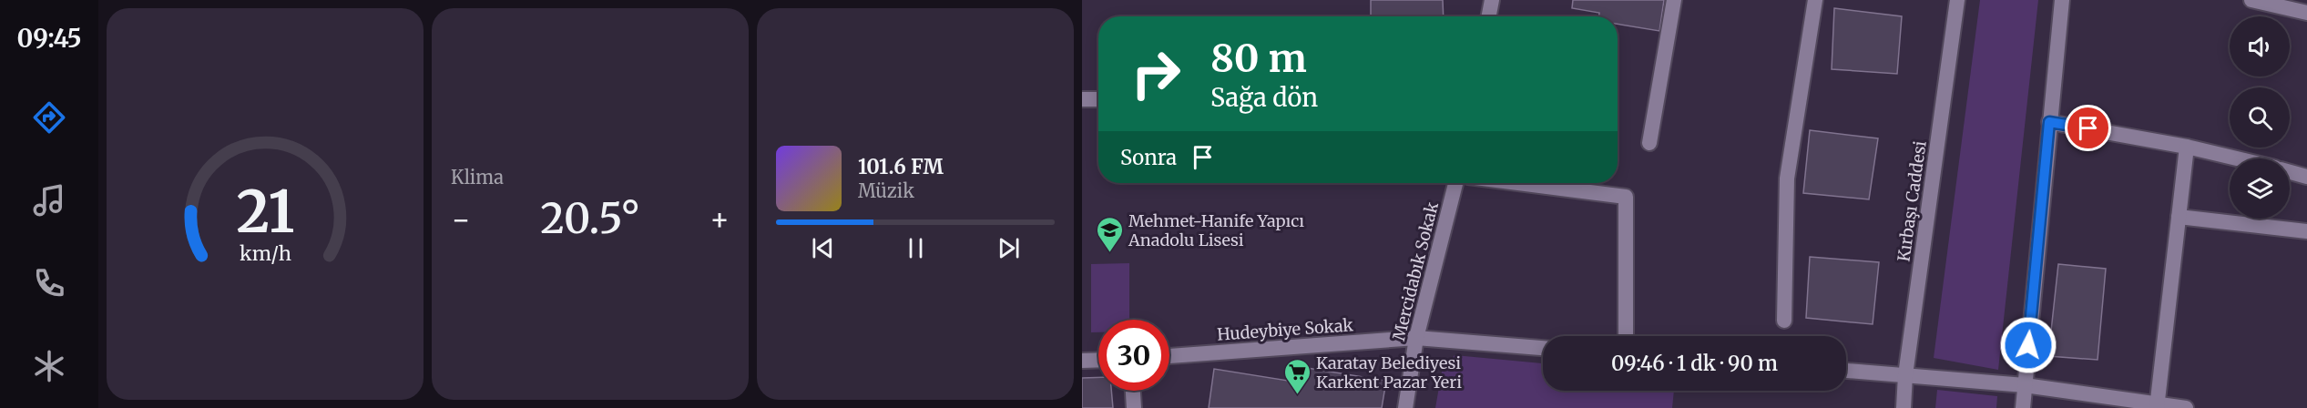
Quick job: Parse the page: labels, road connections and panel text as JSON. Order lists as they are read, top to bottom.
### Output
{
  "streets": {
    "street": ["Kırbaşı Caddesi", "Mercidabık Sokak", "Hudeybiye Sokak"]
  },
  "crossings": [
    ["Mercidabık Sokak", "Hudeybiye Sokak"]
  ],
  "places": {
    "school or university": ["Mehmet-Hanife Yapıcı Anadolu Lisesi"],
    "supermarket": ["Karatay Belediyesi Karkent Pazar Yeri"]
  },
  "page": {
    "tabs": "09:45",
    "tile": "Klima",
    "turn": ["80 m", "Sağa dön"],
    "then": "Sonra",
    "song": ["101.6 FM", "Müzik"],
    "heat": ["−", "20.5°", "+"],
    "limit": "30",
    "trip": "09:46 · 1 dk · 90 m",
    "gauge": ["21", "km/h"]
  }
}
